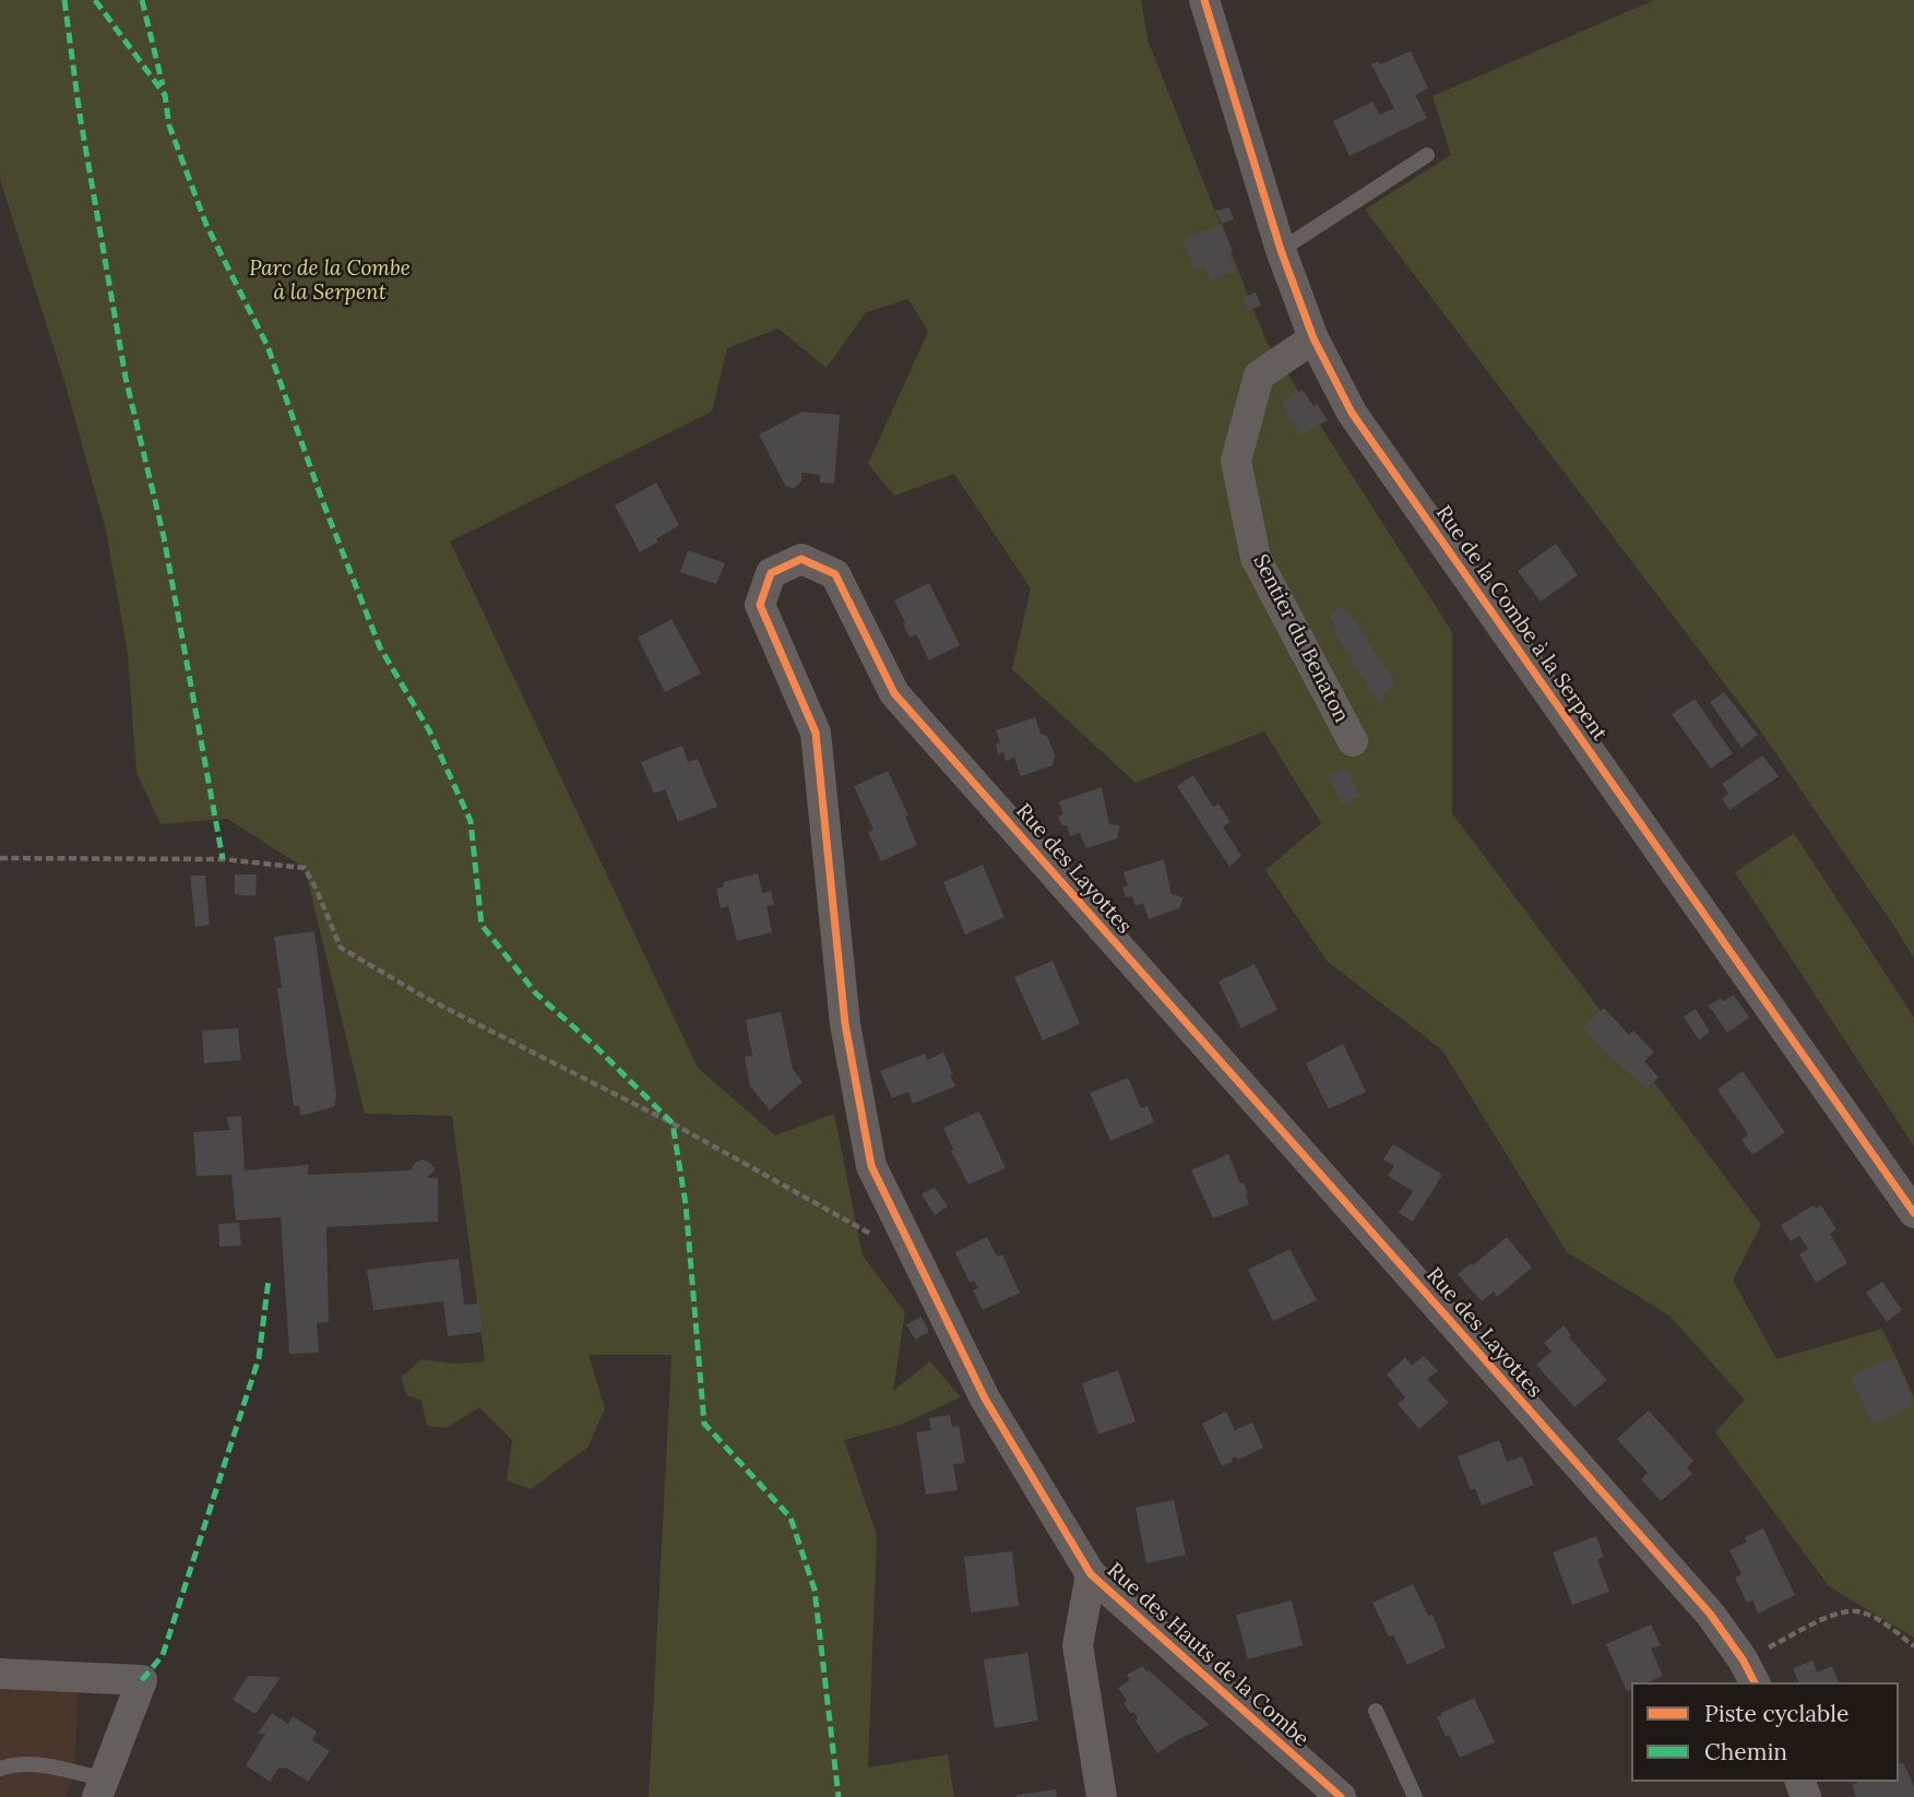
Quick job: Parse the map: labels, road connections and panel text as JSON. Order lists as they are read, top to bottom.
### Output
{
  "streets": {
    "street": [
      "Rue de la Combe à la Serpent",
      "Sentier du Benaton",
      "Rue des Layottes",
      "Rue des Hauts de la Combe"
    ]
  },
  "crossings": [
    ["Rue de la Combe à la Serpent", "Sentier du Benaton"],
    ["Rue des Layottes", "Rue des Hauts de la Combe"]
  ],
  "parks": ["Parc de la Combe à la Serpent"],
  "legend": ["Piste cyclable", "Chemin"]
}
